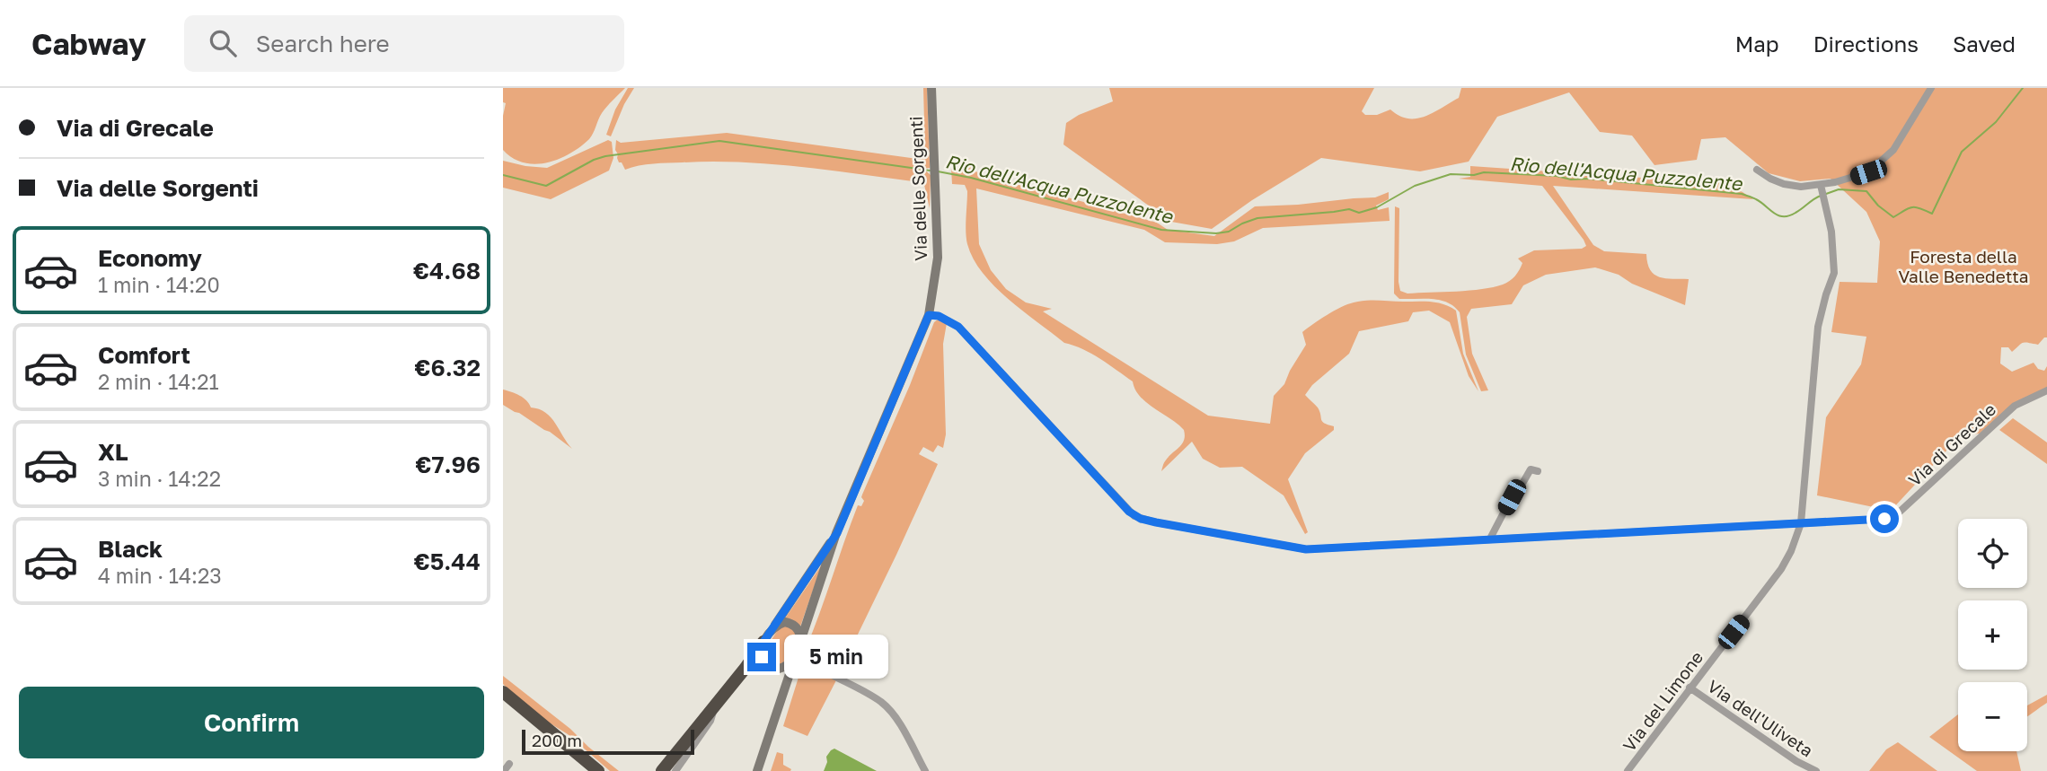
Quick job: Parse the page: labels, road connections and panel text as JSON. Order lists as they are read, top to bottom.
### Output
{
  "streets": {
    "main road": ["Via delle Sorgenti"],
    "street": ["Via di Grecale", "Via del Limone", "Via dell'Uliveta"]
  },
  "crossings": [
    ["Via delle Sorgenti", "Via di Grecale"],
    ["Via di Grecale", "Via del Limone"],
    ["Via del Limone", "Via dell'Uliveta"]
  ],
  "water": ["Rio dell'Acqua Puzzolente"],
  "parks": ["Foresta della Valle Benedetta"],
  "scale_bar": "200 m",
  "page": {
    "header": "Cabway",
    "search": "Search here",
    "nav": ["Map", "Directions", "Saved"],
    "banner": ["Via di Grecale", "Via delle Sorgenti"],
    "list": [
      {
        "name": "Economy",
        "note": "1 min · 14:20",
        "value": "€4.68"
      },
      {
        "name": "Comfort",
        "note": "2 min · 14:21",
        "value": "€6.32"
      },
      {
        "name": "XL",
        "note": "3 min · 14:22",
        "value": "€7.96"
      },
      {
        "name": "Black",
        "note": "4 min · 14:23",
        "value": "€5.44"
      }
    ],
    "map_buttons": ["+", "−"],
    "bubble": "5 min",
    "buttons": "Confirm",
    "scale": "200 m"
  }
}
